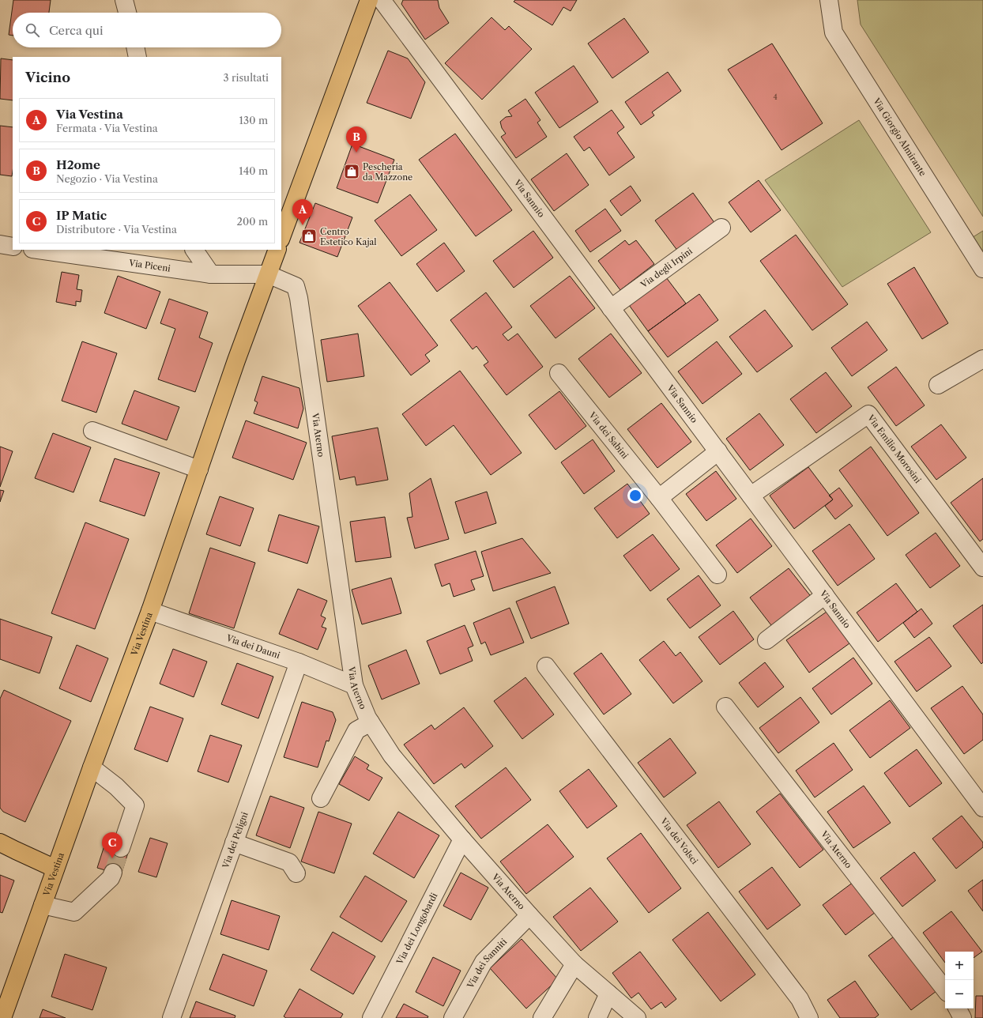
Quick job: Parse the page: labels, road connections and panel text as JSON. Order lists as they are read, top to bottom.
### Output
{
  "streets": {
    "main road": ["Via Vestina"],
    "street": [
      "Via Giorgio Almirante",
      "Via Sannio",
      "Via Piceni",
      "Via degli Irpini",
      "Via Aterno",
      "Via dei Sabini",
      "Via Emilio Morosini",
      "Via dei Dauni",
      "Via dei Peligni",
      "Via dei Volsci",
      "Via dei Longobardi",
      "Via dei Sanniti"
    ]
  },
  "crossings": [
    ["Via Sannio", "Via degli Irpini"],
    ["Via Sannio", "Via Emilio Morosini"],
    ["Via Piceni", "Via Aterno"],
    ["Via Piceni", "Via Vestina"],
    ["Via Aterno", "Via Vestina"],
    ["Via Aterno", "Via dei Dauni"],
    ["Via Aterno", "Via dei Longobardi"],
    ["Via Aterno", "Via dei Sanniti"],
    ["Via Vestina", "Via dei Dauni"],
    ["Via dei Dauni", "Via dei Peligni"]
  ],
  "places": {
    "shop": ["Pescheria da Mazzone", "Centro Estetico Kajal"]
  },
  "house_numbers": ["4"],
  "page": {
    "search": "Cerca qui",
    "heading": ["Vicino", "3 risultati"],
    "list": [
      {
        "mark": "A",
        "name": "Via Vestina",
        "note": "Fermata · Via Vestina",
        "value": "130 m"
      },
      {
        "mark": "B",
        "name": "H2ome",
        "note": "Negozio · Via Vestina",
        "value": "140 m"
      },
      {
        "mark": "C",
        "name": "IP Matic",
        "note": "Distributore · Via Vestina",
        "value": "200 m"
      }
    ],
    "pins": ["B", "A", "C"],
    "map_buttons": ["+", "−"]
  }
}
